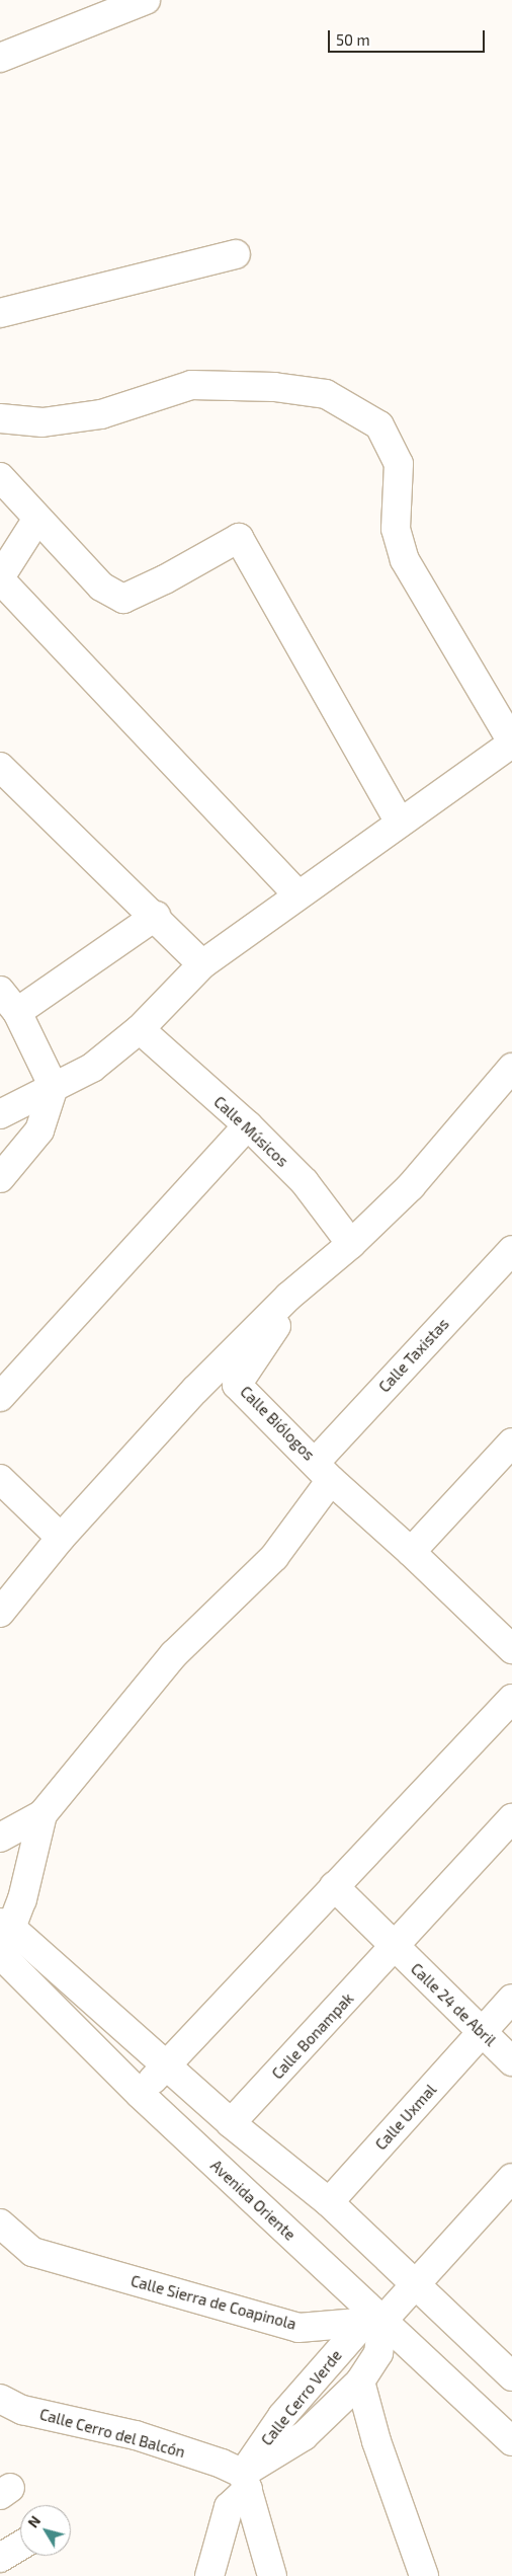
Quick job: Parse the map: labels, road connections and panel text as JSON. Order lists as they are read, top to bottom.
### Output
{
  "streets": {
    "street": [
      "Calle Músicos",
      "Calle Taxistas",
      "Calle Biólogos",
      "Calle 24 de Abril",
      "Calle Bonampak",
      "Calle Uxmal",
      "Avenida Oriente",
      "Calle Sierra de Coapinola",
      "Calle Cerro Verde",
      "Calle Cerro del Balcón"
    ]
  },
  "crossings": [
    ["Calle Taxistas", "Calle Biólogos"],
    ["Calle 24 de Abril", "Calle Bonampak"],
    ["Calle 24 de Abril", "Calle Uxmal"],
    ["Avenida Oriente", "Calle Sierra de Coapinola"],
    ["Avenida Oriente", "Calle Cerro Verde"],
    ["Calle Sierra de Coapinola", "Calle Cerro Verde"],
    ["Calle Cerro Verde", "Calle Cerro del Balcón"]
  ],
  "scale_bar": "50 m",
  "north": "top left"
}
